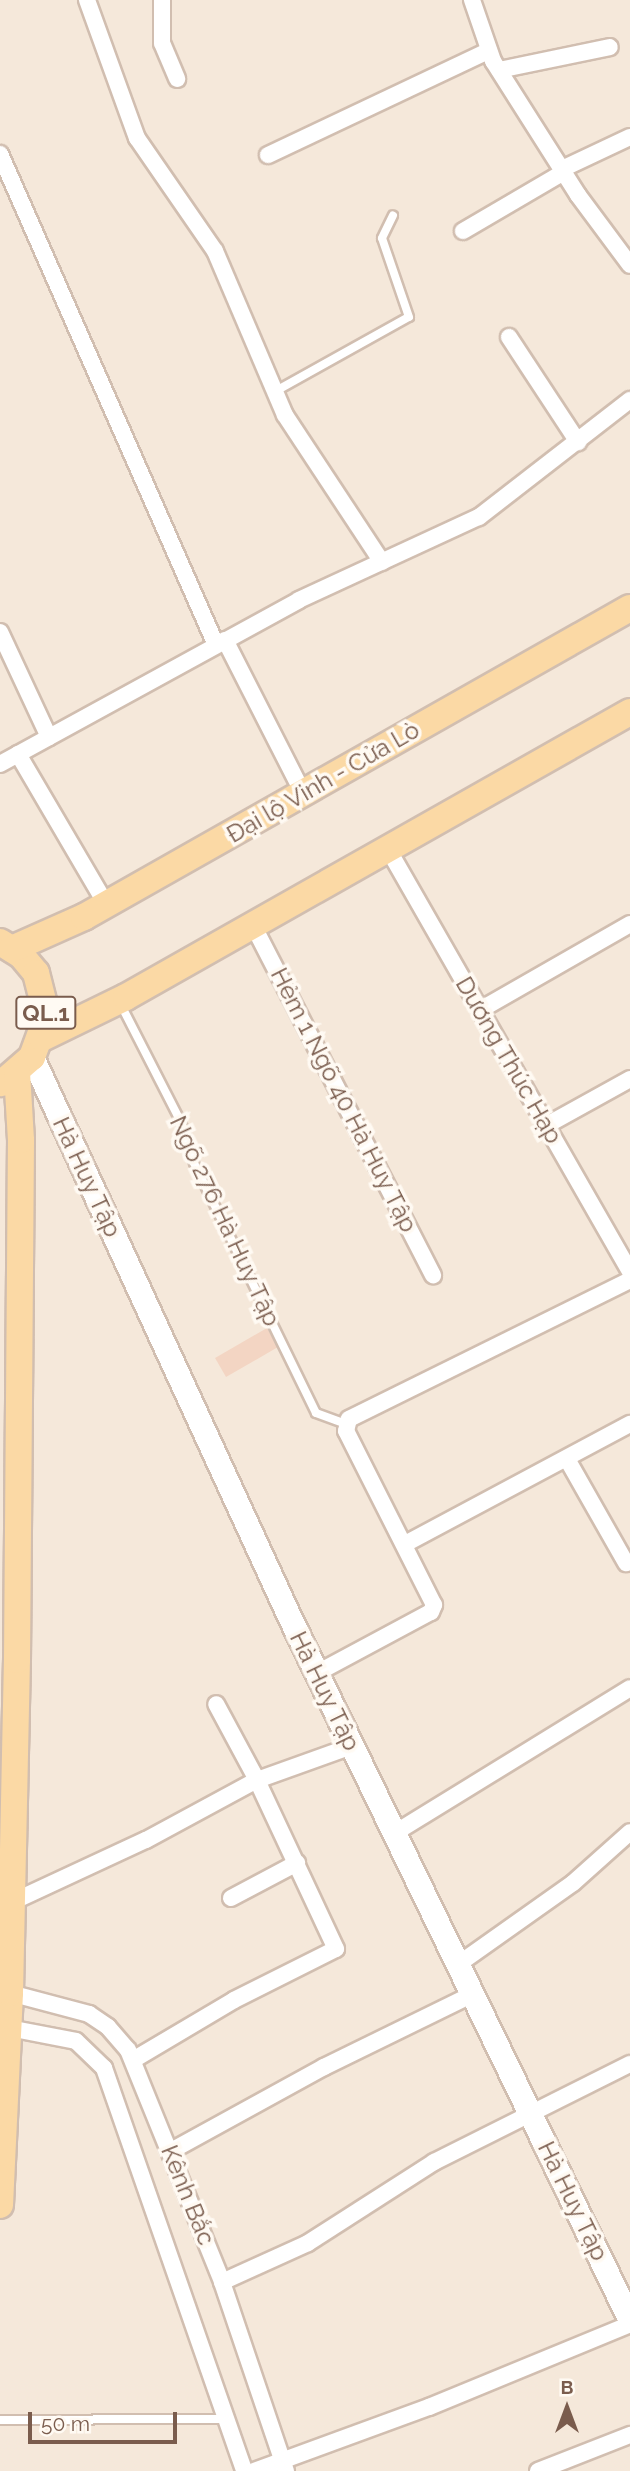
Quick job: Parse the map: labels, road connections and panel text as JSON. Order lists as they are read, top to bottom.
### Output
{
  "streets": {
    "main road": ["Đại lộ Vinh - Cửa Lò", "QL.1", "Hà Huy Tập"],
    "street": ["Dương Thúc Hạp", "Hẻm 1 Ngõ 40 Hà Huy Tập", "Kênh Bắc"],
    "lane": ["Ngõ 276 Hà Huy Tập"]
  },
  "crossings": [
    ["Đại lộ Vinh - Cửa Lò", "QL.1"],
    ["QL.1", "Hà Huy Tập"],
    ["QL.1", "Kênh Bắc"]
  ],
  "scale_bar": "50 m",
  "north": "top"
}
